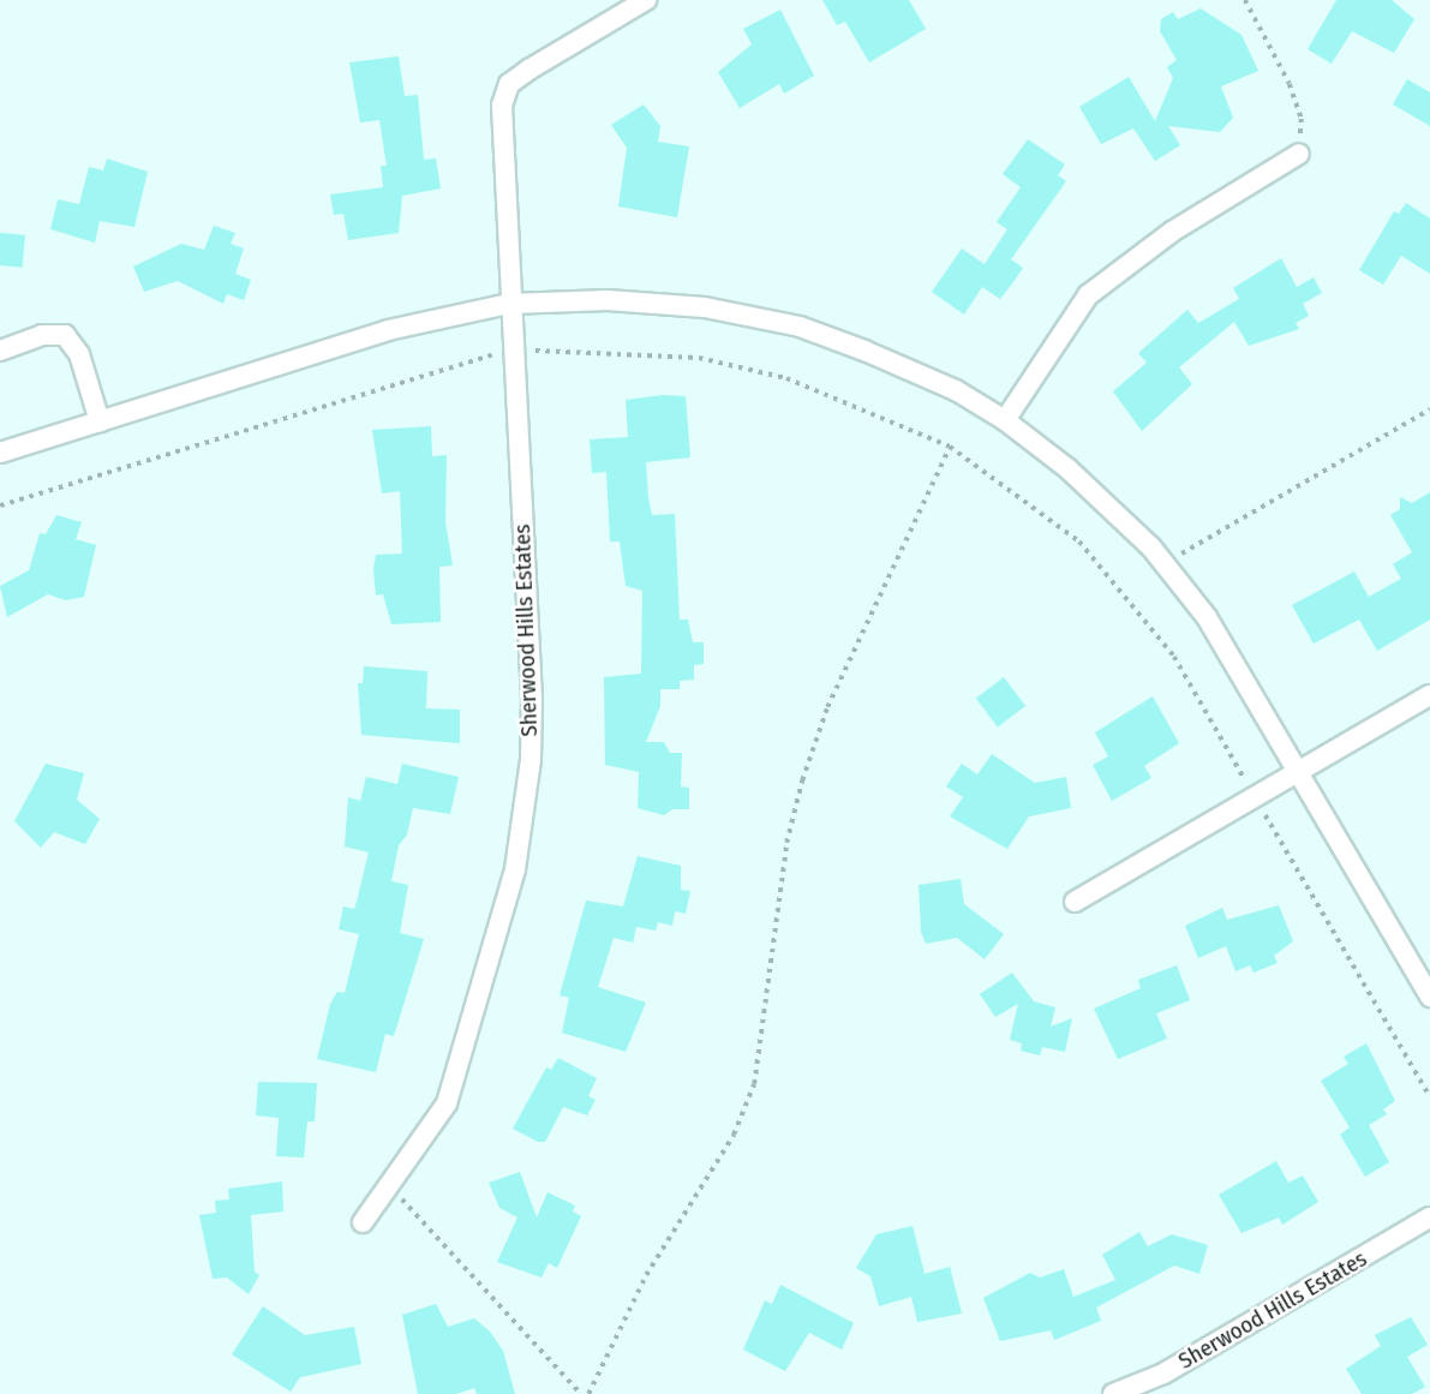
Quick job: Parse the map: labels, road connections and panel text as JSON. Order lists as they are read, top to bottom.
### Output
{
  "streets": {
    "street": ["Sherwood Hills Estates"]
  }
}
